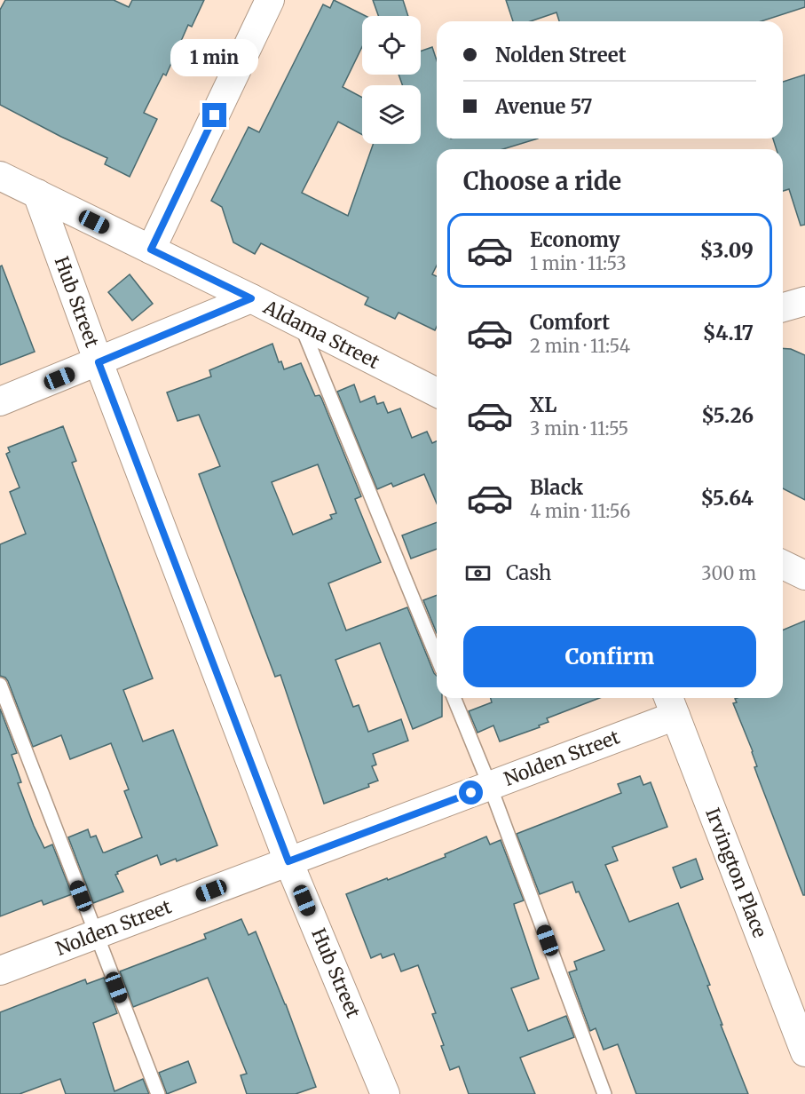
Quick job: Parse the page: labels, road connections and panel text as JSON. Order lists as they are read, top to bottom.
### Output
{
  "streets": {
    "street": [
      "Hub Street",
      "Aldama Street",
      "Nolden Street",
      "Irvington Place"
    ]
  },
  "crossings": [
    ["Hub Street", "Aldama Street"],
    ["Hub Street", "Nolden Street"],
    ["Nolden Street", "Irvington Place"]
  ],
  "page": {
    "banner": ["Nolden Street", "Avenue 57"],
    "bubble": "1 min",
    "heading": "Choose a ride",
    "list": [
      {
        "name": "Economy",
        "note": "1 min · 11:53",
        "value": "$3.09"
      },
      {
        "name": "Comfort",
        "note": "2 min · 11:54",
        "value": "$4.17"
      },
      {
        "name": "XL",
        "note": "3 min · 11:55",
        "value": "$5.26"
      },
      {
        "name": "Black",
        "note": "4 min · 11:56",
        "value": "$5.64"
      }
    ],
    "pay": ["Cash", "300 m"],
    "buttons": "Confirm"
  }
}
